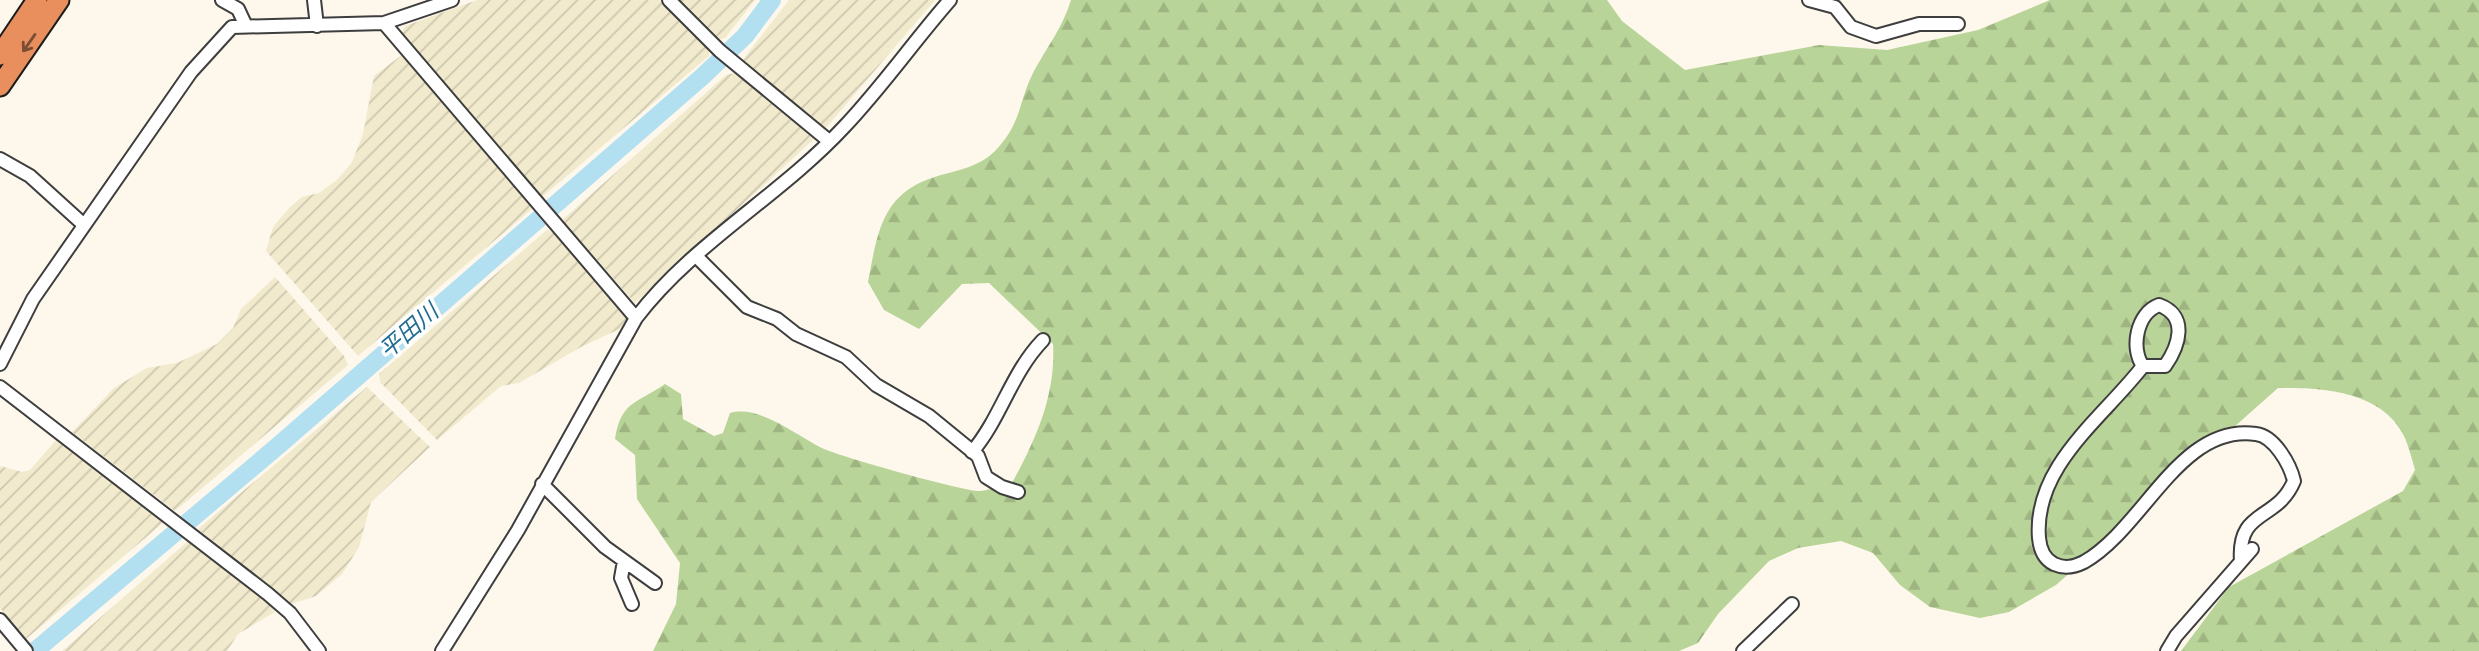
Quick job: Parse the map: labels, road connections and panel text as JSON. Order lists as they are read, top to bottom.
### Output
{
  "water": ["平田川"]
}
